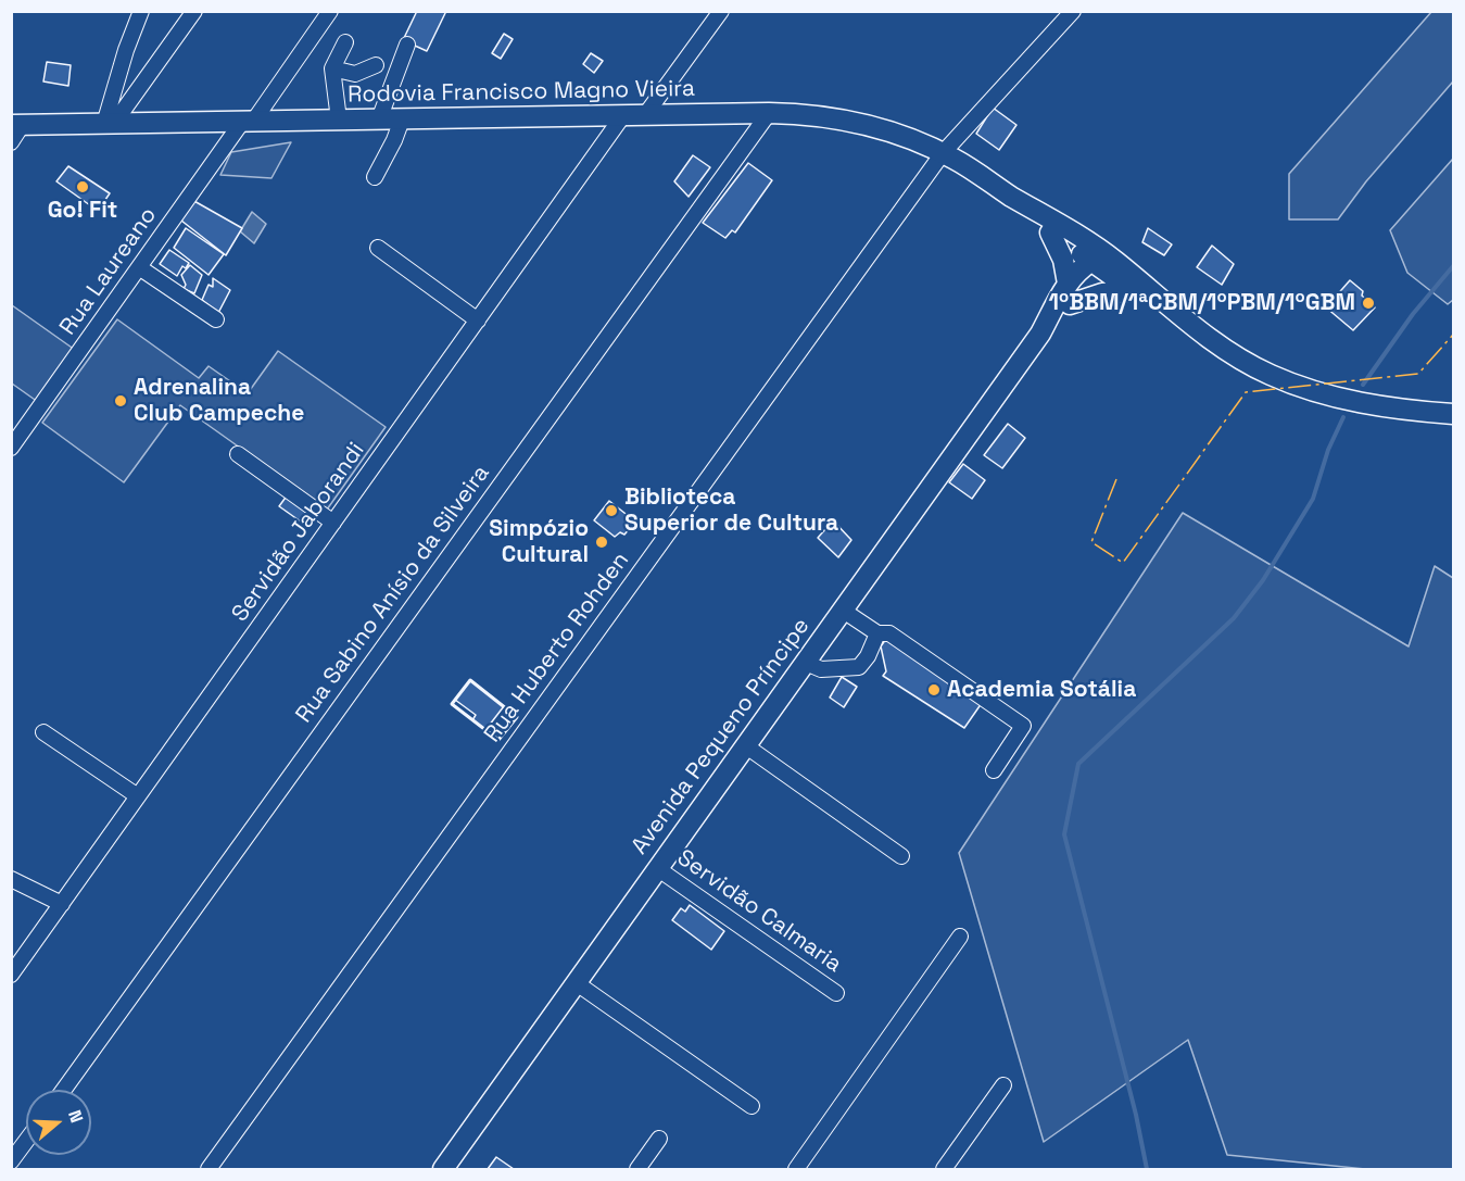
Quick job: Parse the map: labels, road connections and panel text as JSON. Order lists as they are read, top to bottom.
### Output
{
  "streets": {
    "main road": ["Rodovia Francisco Magno Vieira", "Avenida Pequeno Príncipe"],
    "street": [
      "Rua Laureano",
      "Servidão Jaborandi",
      "Rua Sabino Anísio da Silveira",
      "Rua Huberto Rohden",
      "Servidão Calmaria"
    ]
  },
  "crossings": [
    ["Rodovia Francisco Magno Vieira", "Rua Laureano"],
    ["Rodovia Francisco Magno Vieira", "Servidão Jaborandi"],
    ["Rodovia Francisco Magno Vieira", "Rua Sabino Anísio da Silveira"],
    ["Rodovia Francisco Magno Vieira", "Rua Huberto Rohden"],
    ["Rodovia Francisco Magno Vieira", "Avenida Pequeno Príncipe"],
    ["Avenida Pequeno Príncipe", "Servidão Calmaria"]
  ],
  "places": [
    "Go! Fit",
    "1ºBBM/1ªCBM/1ºPBM/1ºGBM",
    "Adrenalina Club Campeche",
    "Biblioteca Superior de Cultura",
    "Simpózio Cultural",
    "Academia Sotália"
  ],
  "north": "right"
}
